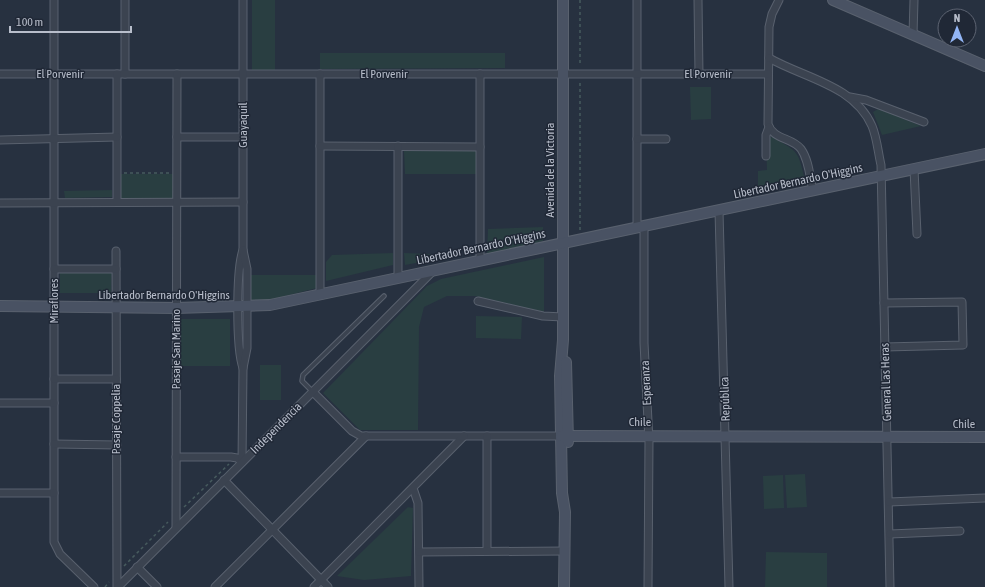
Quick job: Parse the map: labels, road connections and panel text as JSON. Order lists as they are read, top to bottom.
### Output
{
  "streets": {
    "street": [
      "El Porvenir",
      "Guayaquil",
      "Avenida de la Victoria",
      "Libertador Bernardo O'Higgins",
      "Miraflores",
      "Pasaje San Marino",
      "General Las Heras",
      "Esperanza",
      "República",
      "Pasaje Coppelia",
      "Chile",
      "Independencia"
    ]
  },
  "crossings": [
    ["El Porvenir", "Guayaquil"],
    ["El Porvenir", "Avenida de la Victoria"],
    ["El Porvenir", "Miraflores"],
    ["El Porvenir", "Pasaje San Marino"],
    ["El Porvenir", "Esperanza"],
    ["Guayaquil", "Libertador Bernardo O'Higgins"],
    ["Guayaquil", "Independencia"],
    ["Avenida de la Victoria", "Libertador Bernardo O'Higgins"],
    ["Avenida de la Victoria", "Chile"],
    ["Libertador Bernardo O'Higgins", "Miraflores"],
    ["Libertador Bernardo O'Higgins", "Pasaje San Marino"],
    ["Libertador Bernardo O'Higgins", "General Las Heras"],
    ["Libertador Bernardo O'Higgins", "Esperanza"],
    ["Libertador Bernardo O'Higgins", "República"],
    ["Libertador Bernardo O'Higgins", "Pasaje Coppelia"],
    ["Libertador Bernardo O'Higgins", "Independencia"],
    ["Pasaje San Marino", "Independencia"],
    ["General Las Heras", "Chile"],
    ["Esperanza", "Chile"],
    ["República", "Chile"],
    ["Pasaje Coppelia", "Independencia"],
    ["Chile", "Independencia"]
  ],
  "scale_bar": "100 m",
  "north": "top"
}
